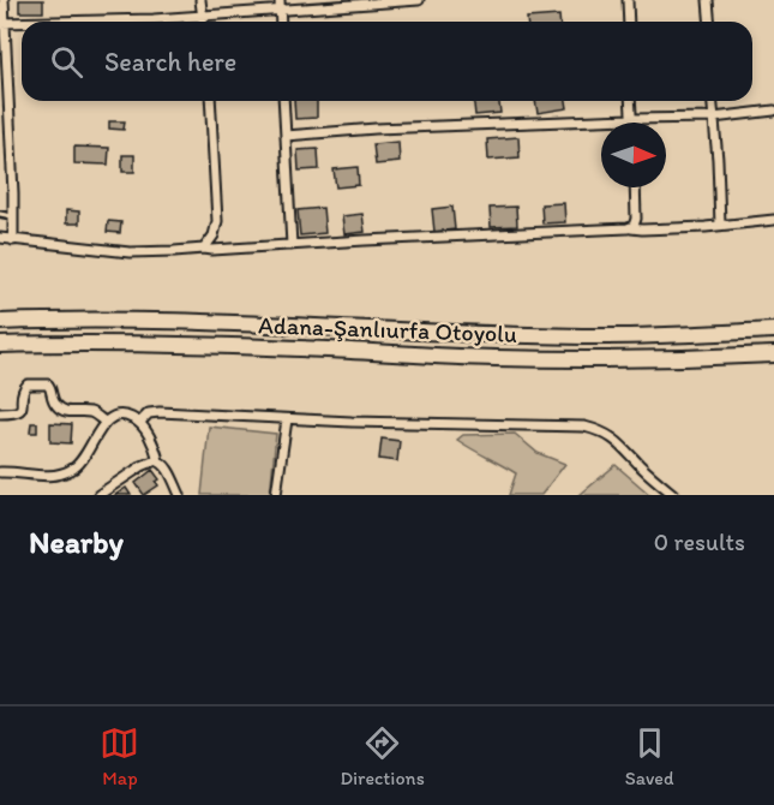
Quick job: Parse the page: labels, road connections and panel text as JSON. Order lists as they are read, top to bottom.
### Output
{
  "streets": {
    "highway": ["Adana-Şanlıurfa Otoyolu"]
  },
  "north": "right",
  "page": {
    "search": "Search here",
    "heading": ["Nearby", "0 results"],
    "nav": ["Map", "Directions", "Saved"]
  }
}
